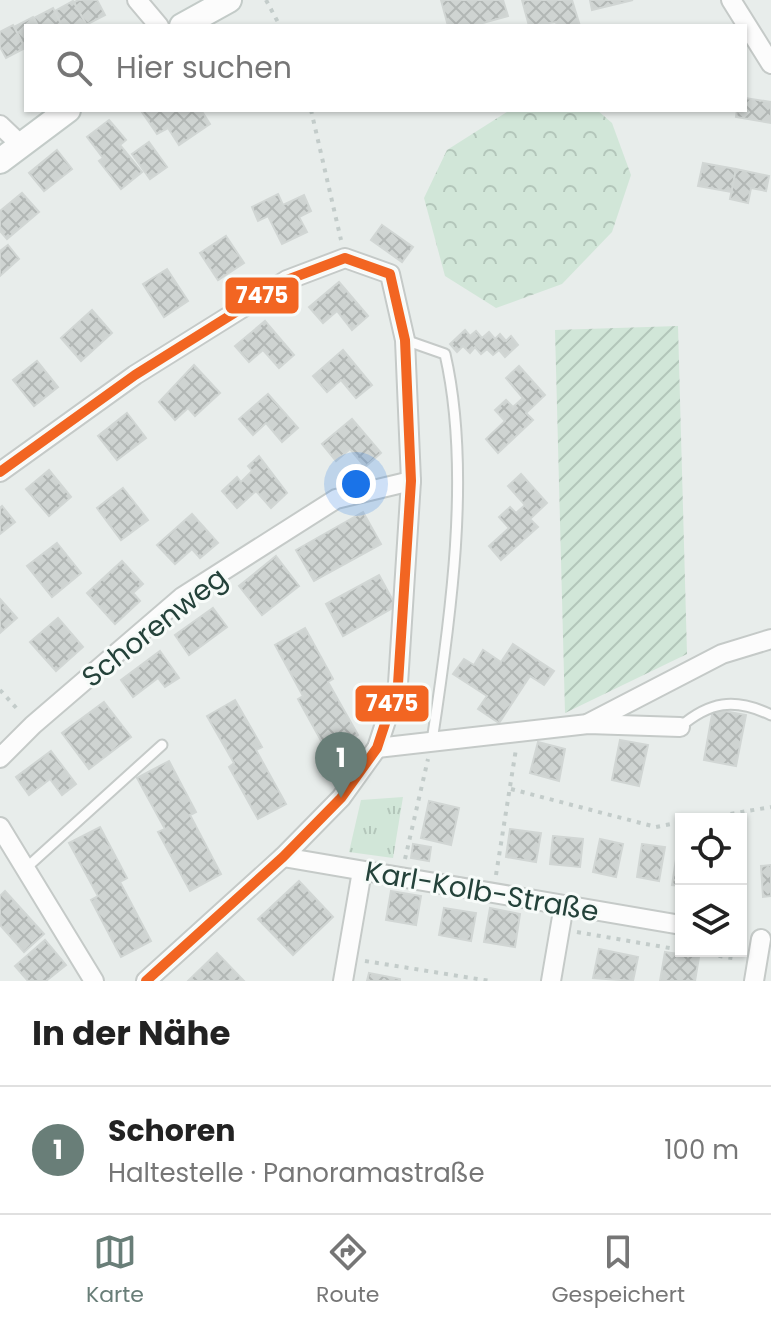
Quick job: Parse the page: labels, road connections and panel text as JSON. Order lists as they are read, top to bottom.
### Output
{
  "streets": {
    "street": ["Schorenweg", "Karl-Kolb-Straße"]
  },
  "lines": ["transit line 7475"],
  "page": {
    "search": "Hier suchen",
    "pins": "1",
    "heading": "In der Nähe",
    "list": [
      {
        "mark": "1",
        "name": "Schoren",
        "note": "Haltestelle · Panoramastraße",
        "value": "100 m"
      }
    ],
    "nav": ["Karte", "Route", "Gespeichert"]
  }
}
